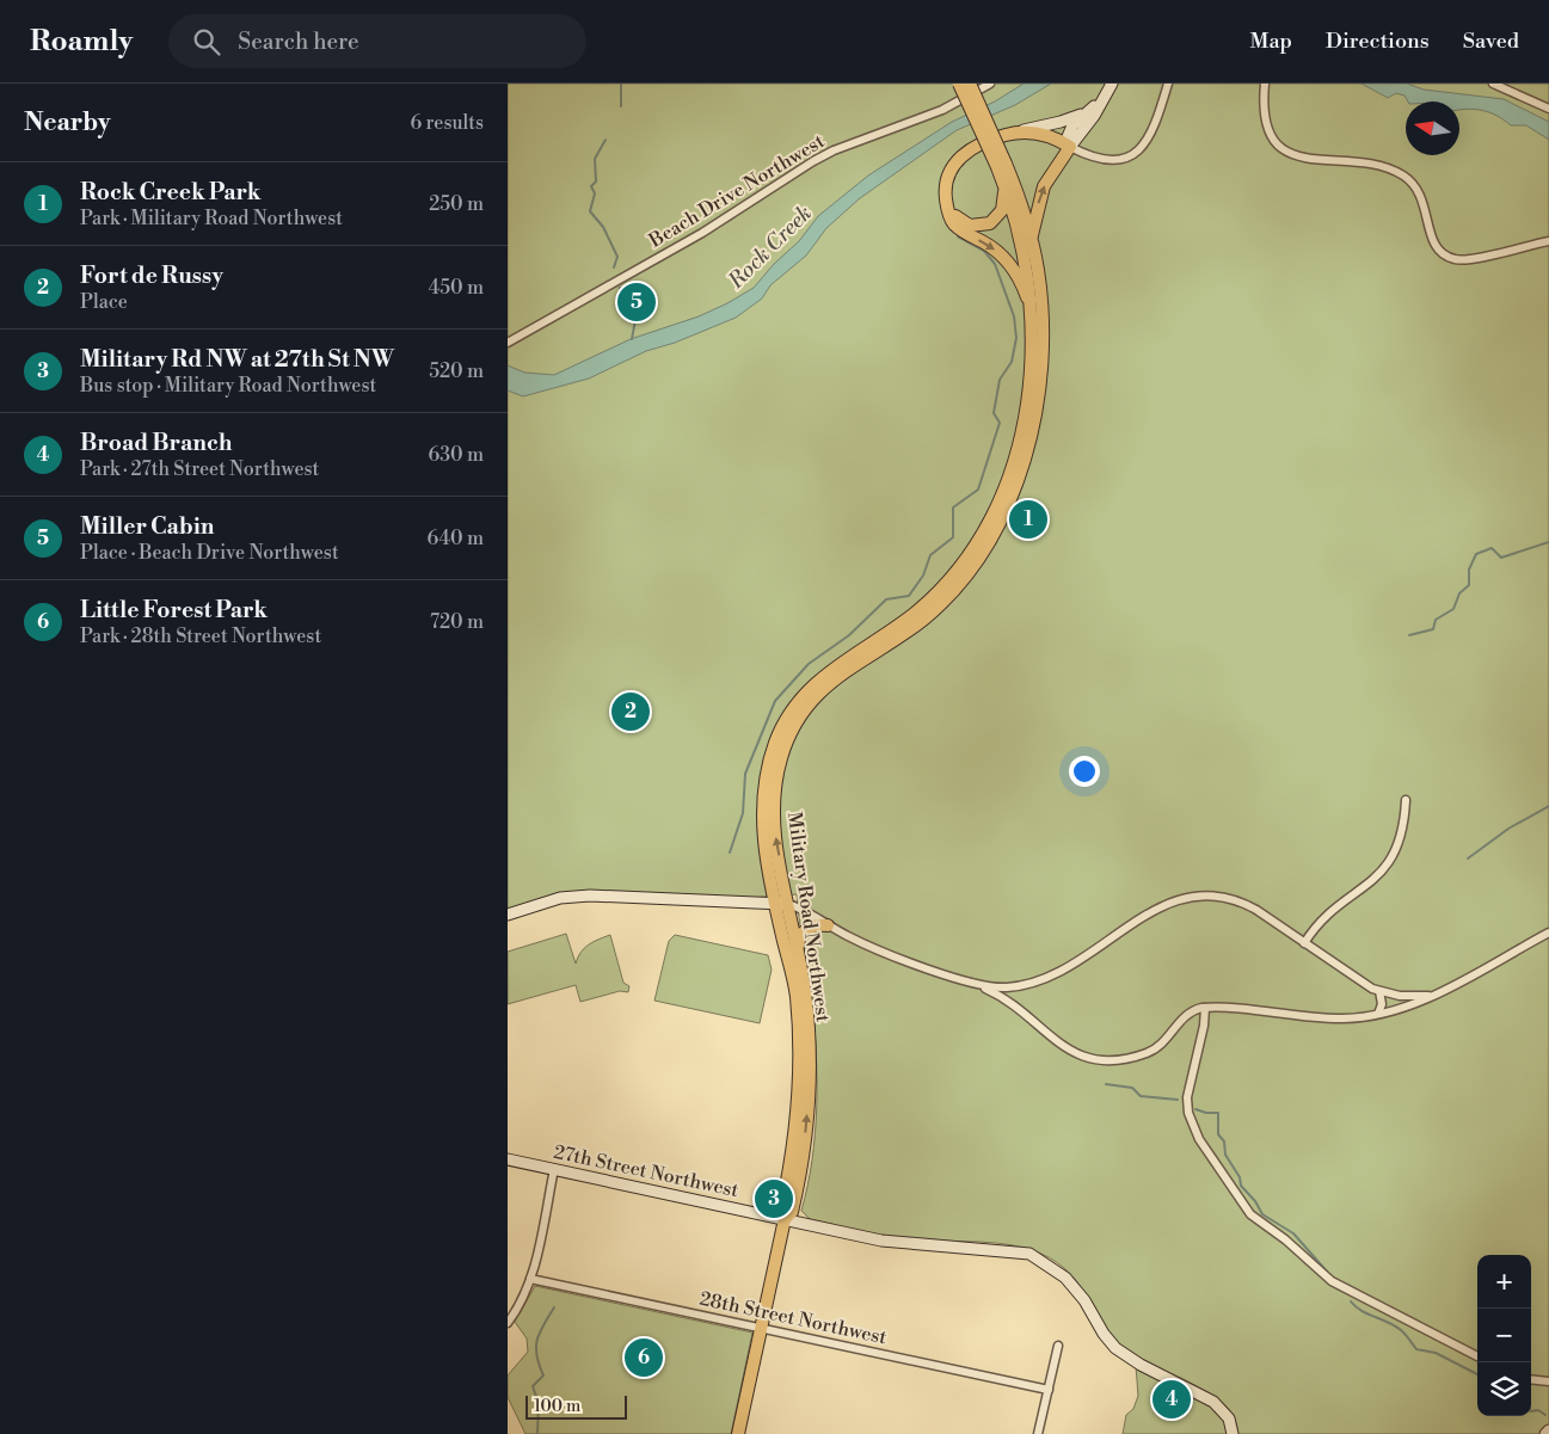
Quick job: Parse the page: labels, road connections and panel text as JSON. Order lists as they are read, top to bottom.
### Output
{
  "streets": {
    "main road": ["Military Road Northwest"],
    "street": ["Beach Drive Northwest", "27th Street Northwest", "28th Street Northwest"]
  },
  "crossings": [
    ["Military Road Northwest", "27th Street Northwest"],
    ["Military Road Northwest", "28th Street Northwest"]
  ],
  "water": ["Rock Creek"],
  "scale_bar": "100 m",
  "north": "left",
  "page": {
    "header": "Roamly",
    "search": "Search here",
    "nav": ["Map", "Directions", "Saved"],
    "heading": ["Nearby", "6 results"],
    "list": [
      {
        "mark": "1",
        "name": "Rock Creek Park",
        "note": "Park · Military Road Northwest",
        "value": "250 m"
      },
      {
        "mark": "2",
        "name": "Fort de Russy",
        "note": "Place",
        "value": "450 m"
      },
      {
        "mark": "3",
        "name": "Military Rd NW at 27th St NW",
        "note": "Bus stop · Military Road Northwest",
        "value": "520 m"
      },
      {
        "mark": "4",
        "name": "Broad Branch",
        "note": "Park · 27th Street Northwest",
        "value": "630 m"
      },
      {
        "mark": "5",
        "name": "Miller Cabin",
        "note": "Place · Beach Drive Northwest",
        "value": "640 m"
      },
      {
        "mark": "6",
        "name": "Little Forest Park",
        "note": "Park · 28th Street Northwest",
        "value": "720 m"
      }
    ],
    "pins": [
      "5",
      "1",
      "2",
      "3",
      "6",
      "4"
    ],
    "map_buttons": ["+", "−"],
    "scale": "100 m"
  }
}
